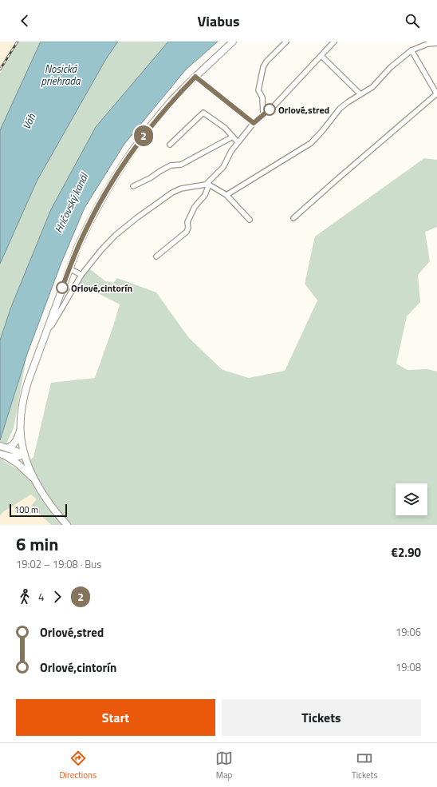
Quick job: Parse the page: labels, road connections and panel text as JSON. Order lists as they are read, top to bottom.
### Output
{
  "water": ["Nosická priehrada", "Váh", "Hričovský kanál"],
  "places": ["Orlové,stred", "Orlové,cintorín"],
  "lines": ["bus line 2"],
  "scale_bar": "100 m",
  "page": {
    "header": "Viabus",
    "on_map": "2",
    "scale": "100 m",
    "heading": ["6 min", "19:02 – 19:08 · Bus", "€2.90"],
    "legs": ["4", "2"],
    "list": [
      {
        "name": "Orlové,stred",
        "value": "19:06"
      },
      {
        "name": "Orlové,cintorín",
        "value": "19:08"
      }
    ],
    "buttons": ["Start", "Tickets"],
    "tabs": ["Directions", "Map", "Tickets"]
  }
}
